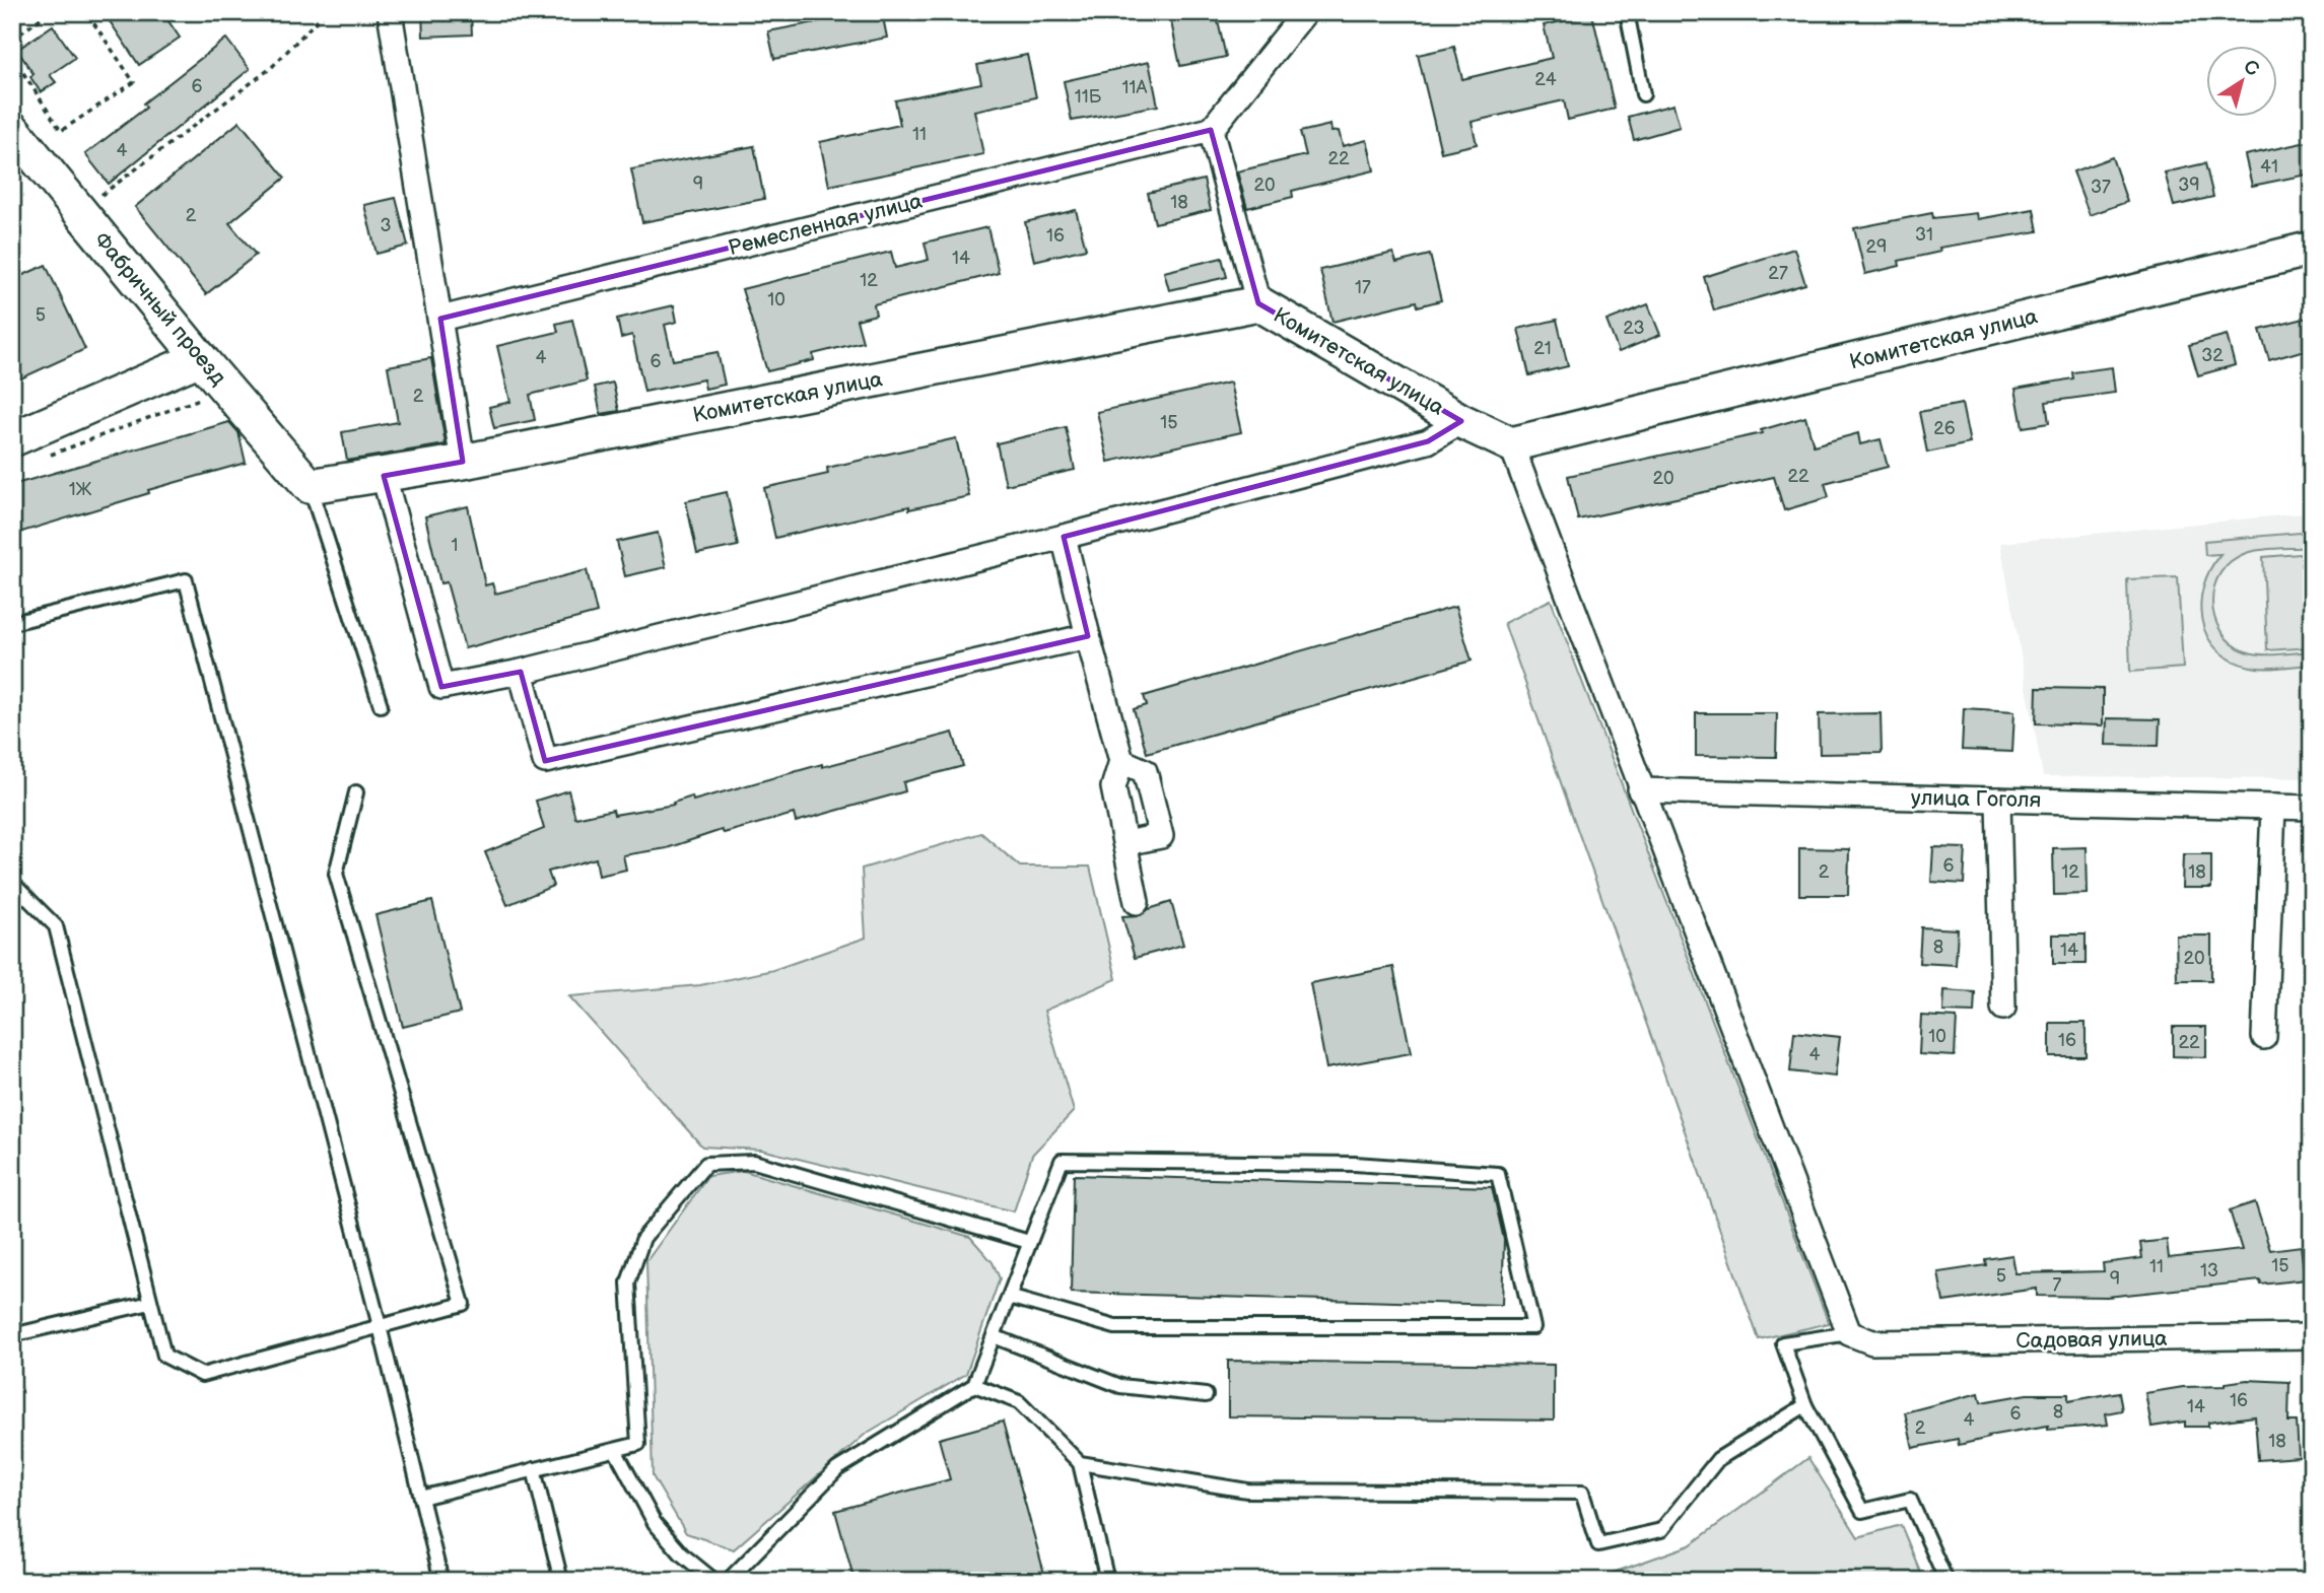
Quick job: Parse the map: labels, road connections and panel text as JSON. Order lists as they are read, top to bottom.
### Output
{
  "streets": {
    "street": [
      "Ремесленная улица",
      "Фабричный проезд",
      "Комитетская улица",
      "улица Гоголя",
      "Садовая улица"
    ]
  },
  "crossings": [
    ["Фабричный проезд", "Комитетская улица"]
  ],
  "house_numbers": [
    "24",
    "6",
    "11А",
    "11Б",
    "11",
    "4",
    "22",
    "41",
    "9",
    "20",
    "39",
    "37",
    "18",
    "2",
    "3",
    "31",
    "16",
    "29",
    "14",
    "27",
    "12",
    "17",
    "10",
    "5",
    "23",
    "21",
    "32",
    "4",
    "6",
    "2",
    "15",
    "26",
    "22",
    "20",
    "1Ж",
    "1",
    "6",
    "2",
    "12",
    "18",
    "8",
    "14",
    "20",
    "10",
    "16",
    "22",
    "4",
    "15",
    "11",
    "13",
    "5",
    "9",
    "7",
    "16",
    "14",
    "8",
    "6",
    "4",
    "2",
    "18"
  ],
  "north": "top right"
}
